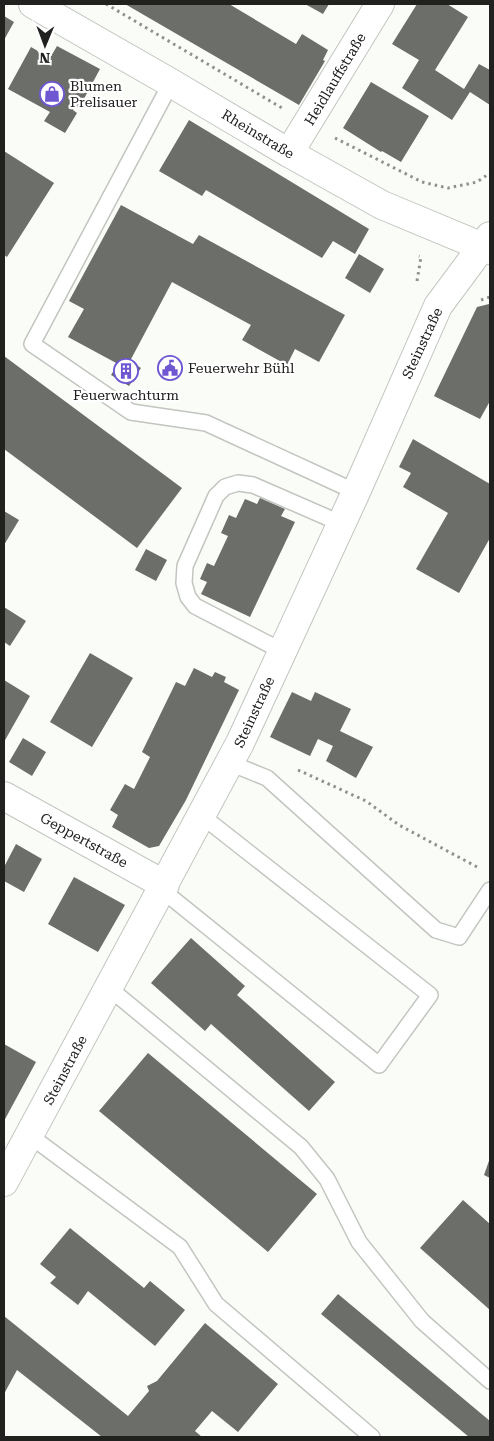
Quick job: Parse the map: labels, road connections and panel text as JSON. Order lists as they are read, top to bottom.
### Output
{
  "streets": {
    "street": [
      "Heidlauffstraße",
      "Rheinstraße",
      "Steinstraße",
      "Geppertstraße"
    ]
  },
  "crossings": [
    ["Heidlauffstraße", "Rheinstraße"],
    ["Rheinstraße", "Steinstraße"],
    ["Steinstraße", "Geppertstraße"]
  ],
  "places": {
    "shop": ["Blumen Prelisauer"],
    "public building": ["Feuerwehr Bühl"],
    "building": ["Feuerwachturm"]
  },
  "north": "bottom"
}
